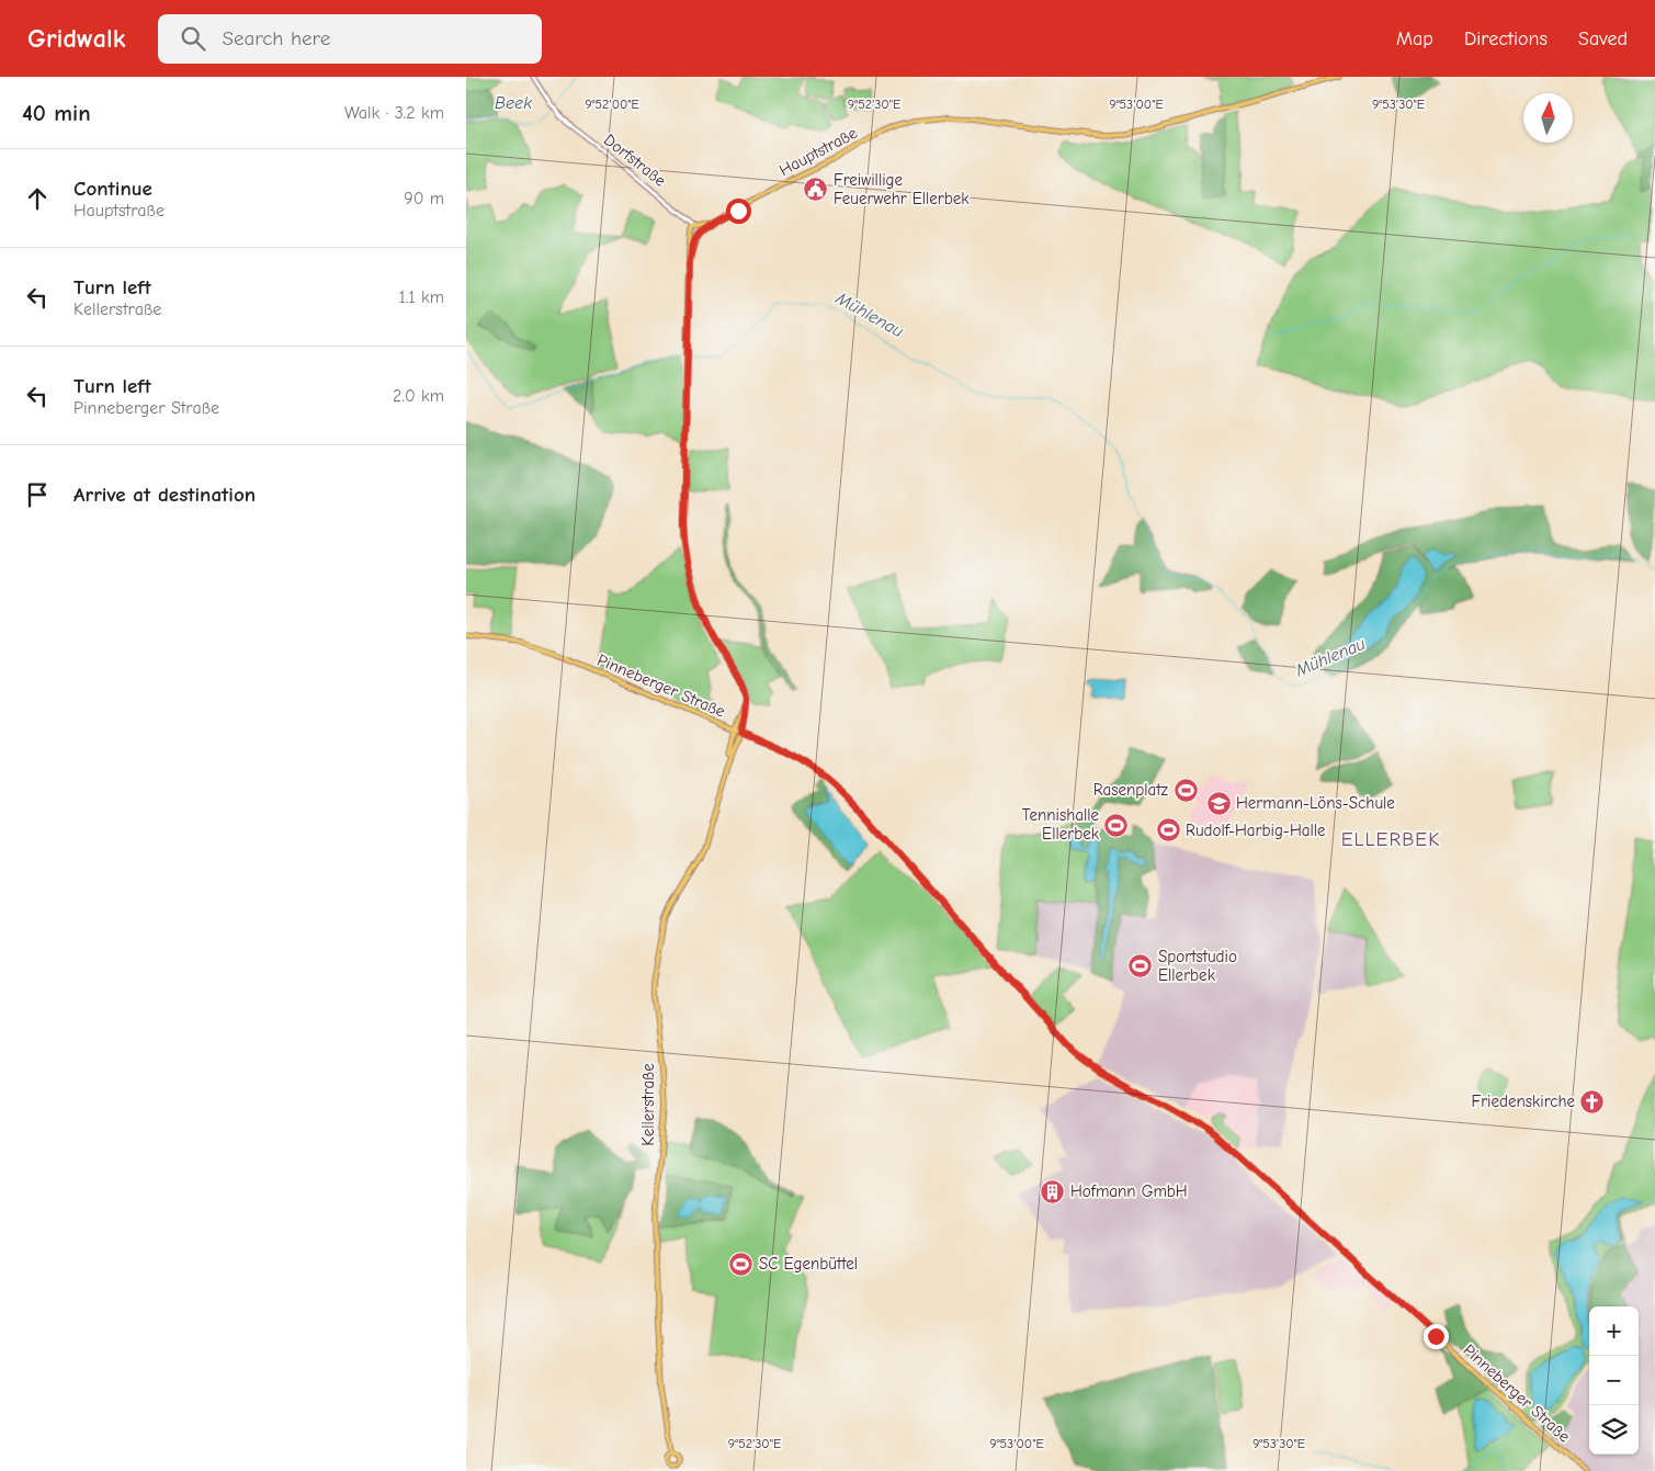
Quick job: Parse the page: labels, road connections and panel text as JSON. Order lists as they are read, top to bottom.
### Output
{
  "streets": {
    "main road": ["Hauptstraße", "Pinneberger Straße", "Kellerstraße"],
    "street": ["Dorfstraße"]
  },
  "crossings": [
    ["Hauptstraße", "Dorfstraße"],
    ["Hauptstraße", "Kellerstraße"],
    ["Dorfstraße", "Kellerstraße"],
    ["Pinneberger Straße", "Kellerstraße"]
  ],
  "districts": ["ELLERBEK"],
  "water": ["Beek", "Mühlenau"],
  "places": {
    "public building": ["Freiwillige Feuerwehr Ellerbek"],
    "sports": [
      "Rasenplatz",
      "Tennishalle Ellerbek",
      "Rudolf-Harbig-Halle",
      "Sportstudio Ellerbek",
      "SC Egenbüttel"
    ],
    "school or university": ["Hermann-Löns-Schule"],
    "church": ["Friedenskirche"],
    "building": ["Hofmann GmbH"]
  },
  "north": "top",
  "page": {
    "header": "Gridwalk",
    "search": "Search here",
    "nav": ["Map", "Directions", "Saved"],
    "heading": ["40 min", "Walk · 3.2 km"],
    "list": [
      ["Continue", "Hauptstraße", "90 m"],
      ["Turn left", "Kellerstraße", "1.1 km"],
      ["Turn left", "Pinneberger Straße", "2.0 km"],
      "Arrive at destination"
    ],
    "map_buttons": ["+", "−"]
  },
  "coordinates": [
    "9°52'00\"E",
    "9°52'30\"E",
    "9°53'00\"E",
    "9°53'30\"E"
  ]
}
